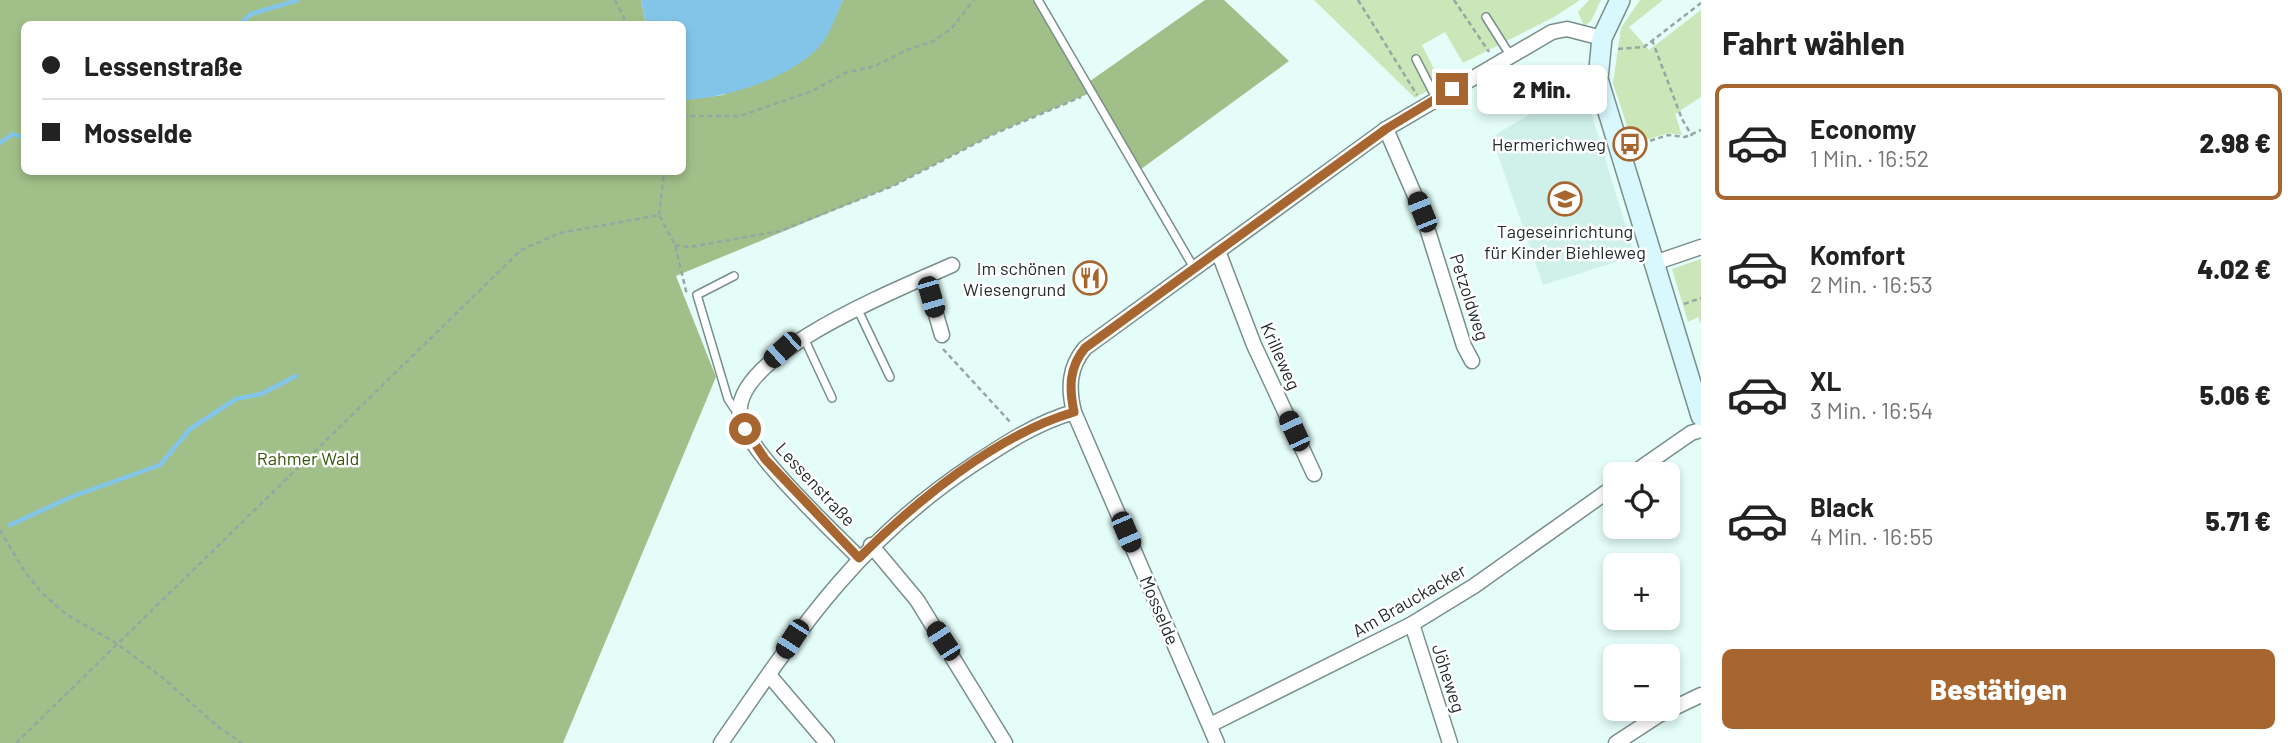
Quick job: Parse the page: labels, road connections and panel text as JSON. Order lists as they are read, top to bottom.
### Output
{
  "streets": {
    "street": [
      "Petzoldweg",
      "Krilleweg",
      "Lessenstraße",
      "Am Brauckacker",
      "Mosselde",
      "Jöheweg"
    ]
  },
  "crossings": [
    ["Petzoldweg", "Mosselde"],
    ["Krilleweg", "Mosselde"],
    ["Am Brauckacker", "Mosselde"],
    ["Am Brauckacker", "Jöheweg"]
  ],
  "parks": ["Rahmer Wald"],
  "places": {
    "bus stop": ["Hermerichweg"],
    "school or university": ["Tageseinrichtung für Kinder Biehleweg"],
    "restaurant": ["Im schönen Wiesengrund"]
  },
  "page": {
    "heading": "Fahrt wählen",
    "banner": ["Lessenstraße", "Mosselde"],
    "bubble": "2 Min.",
    "list": [
      {
        "name": "Economy",
        "note": "1 Min. · 16:52",
        "value": "2.98 €"
      },
      {
        "name": "Komfort",
        "note": "2 Min. · 16:53",
        "value": "4.02 €"
      },
      {
        "name": "XL",
        "note": "3 Min. · 16:54",
        "value": "5.06 €"
      },
      {
        "name": "Black",
        "note": "4 Min. · 16:55",
        "value": "5.71 €"
      }
    ],
    "map_buttons": ["+", "−"],
    "buttons": "Bestätigen"
  }
}
